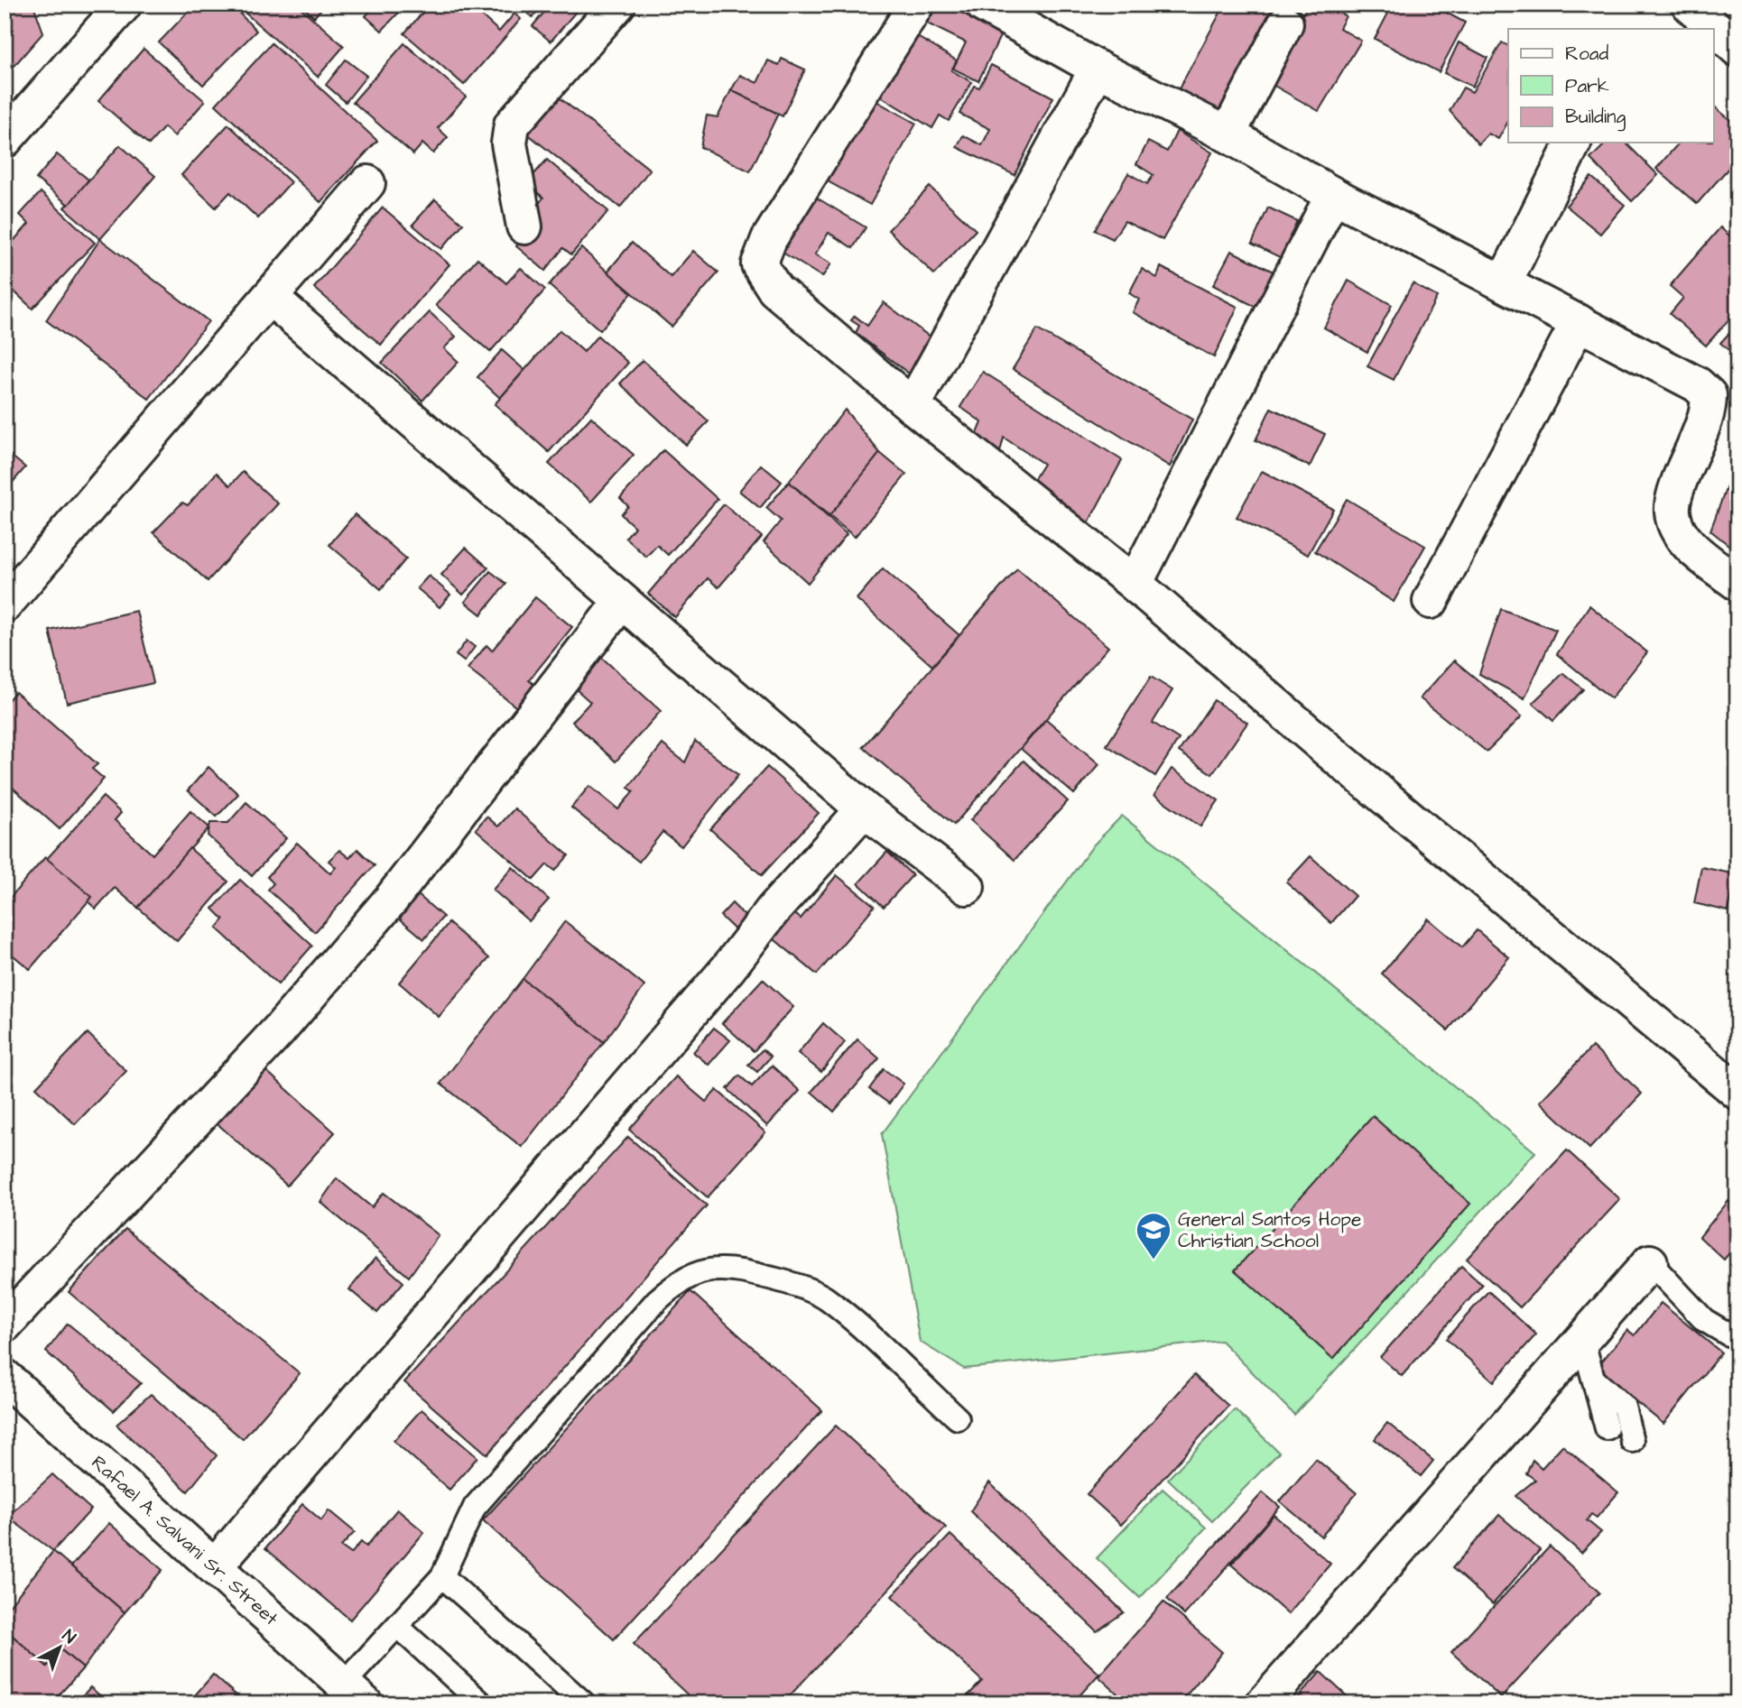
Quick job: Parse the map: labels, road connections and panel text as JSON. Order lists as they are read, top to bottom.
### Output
{
  "streets": {
    "street": ["Rafael A. Salvani Sr. Street"]
  },
  "places": {
    "school or university": ["General Santos Hope Christian School"]
  },
  "legend": ["Road", "Park", "Building"],
  "north": "top right"
}
